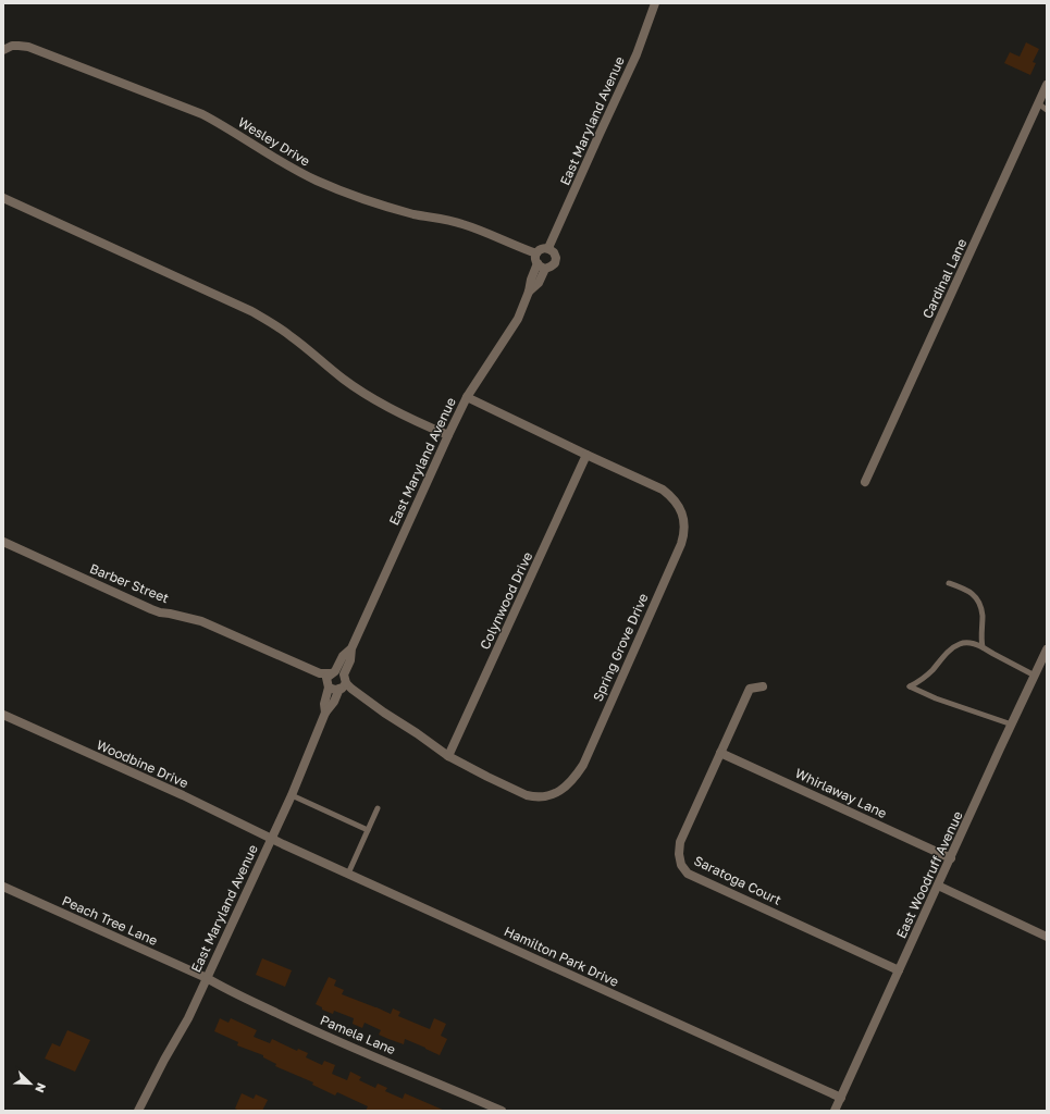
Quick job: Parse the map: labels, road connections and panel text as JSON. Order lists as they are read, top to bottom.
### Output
{
  "streets": {
    "street": [
      "East Maryland Avenue",
      "Wesley Drive",
      "Cardinal Lane",
      "Barber Street",
      "Colynwood Drive",
      "Spring Grove Drive",
      "Woodbine Drive",
      "Whirlaway Lane",
      "East Woodruff Avenue",
      "Saratoga Court",
      "Peach Tree Lane",
      "Hamilton Park Drive",
      "Pamela Lane"
    ]
  },
  "crossings": [
    ["East Maryland Avenue", "Wesley Drive"],
    ["East Maryland Avenue", "Barber Street"],
    ["East Maryland Avenue", "Spring Grove Drive"],
    ["East Maryland Avenue", "Woodbine Drive"],
    ["East Maryland Avenue", "Peach Tree Lane"],
    ["East Maryland Avenue", "Hamilton Park Drive"],
    ["East Maryland Avenue", "Pamela Lane"],
    ["Colynwood Drive", "Spring Grove Drive"],
    ["Woodbine Drive", "Hamilton Park Drive"],
    ["Whirlaway Lane", "East Woodruff Avenue"],
    ["Whirlaway Lane", "Saratoga Court"],
    ["East Woodruff Avenue", "Saratoga Court"],
    ["East Woodruff Avenue", "Hamilton Park Drive"],
    ["Peach Tree Lane", "Pamela Lane"]
  ],
  "north": "bottom right"
}
